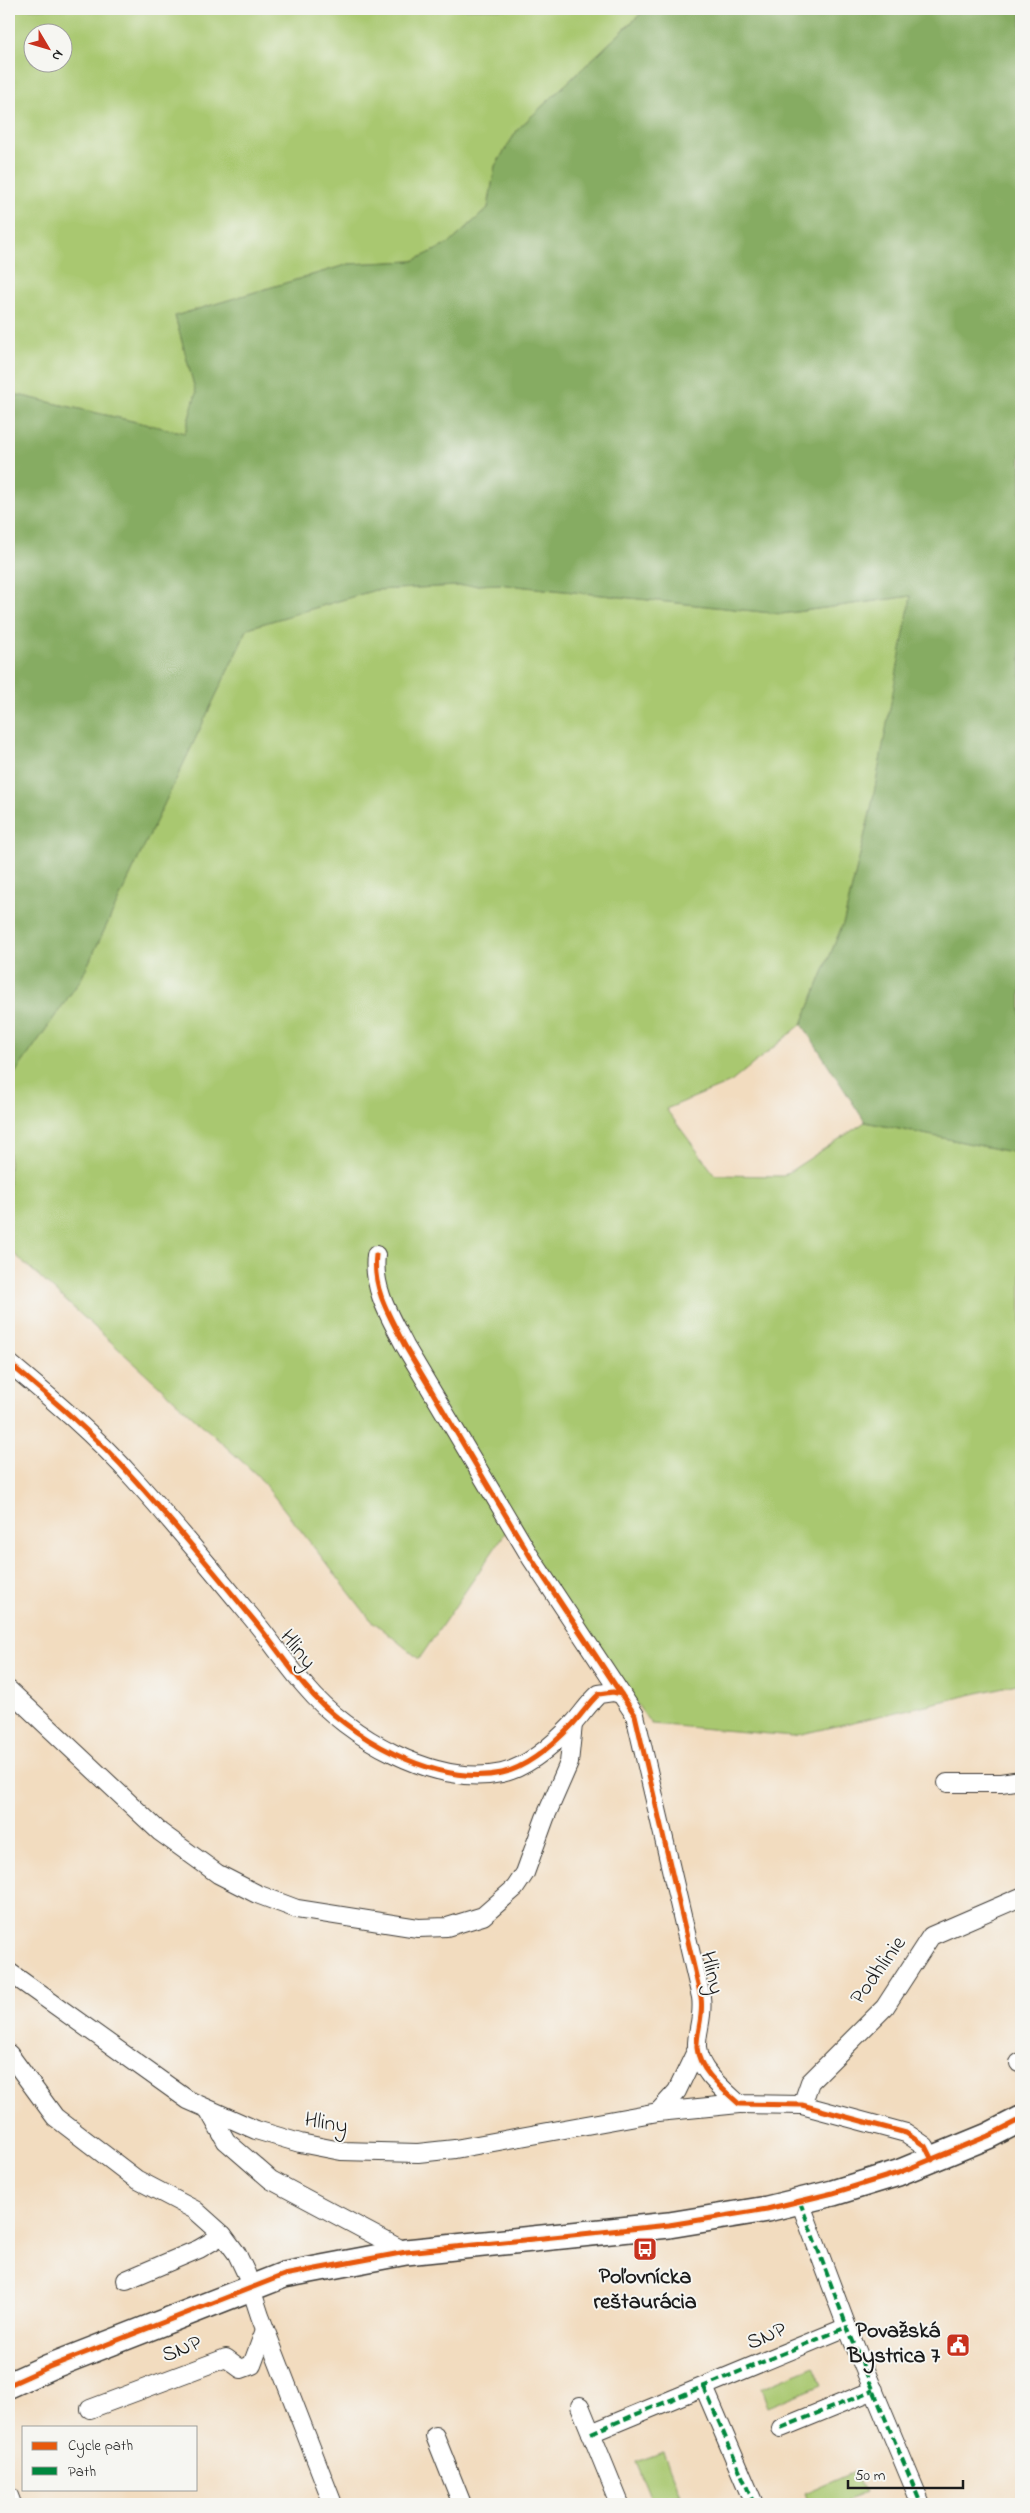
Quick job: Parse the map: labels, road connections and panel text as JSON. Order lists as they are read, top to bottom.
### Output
{
  "streets": {
    "street": ["Hliny", "Podhlinie", "SNP"]
  },
  "crossings": [
    ["Hliny", "Podhlinie"]
  ],
  "places": {
    "bus stop": ["Poľovnícka reštaurácia"],
    "public building": ["Považská Bystrica 7"]
  },
  "legend": ["Cycle path", "Path"],
  "scale_bar": "50 m",
  "north": "bottom right"
}
